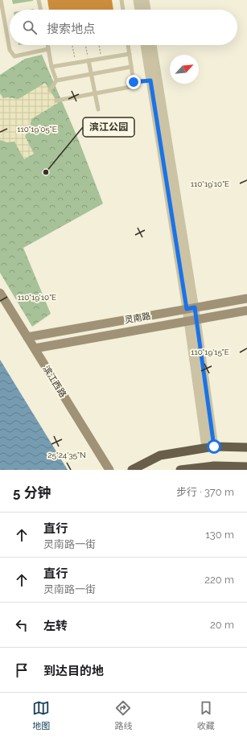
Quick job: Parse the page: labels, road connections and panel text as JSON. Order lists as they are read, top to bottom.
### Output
{
  "streets": {
    "main road": ["灵南路", "滨江西路"]
  },
  "crossings": [
    ["灵南路", "滨江西路"]
  ],
  "places": ["滨江公园"],
  "north": "top right",
  "page": {
    "search": "搜索地点",
    "heading": ["5 分钟", "步行 · 370 m"],
    "list": [
      ["直行", "灵南路一街", "130 m"],
      ["直行", "灵南路一街", "220 m"],
      ["左转", "20 m"],
      "到达目的地"
    ],
    "nav": ["地图", "路线", "收藏"]
  },
  "coordinates": [
    "110°19'05\"E",
    "110°19'10\"E",
    "110°19'15\"E",
    "25°24'35\"N"
  ]
}
